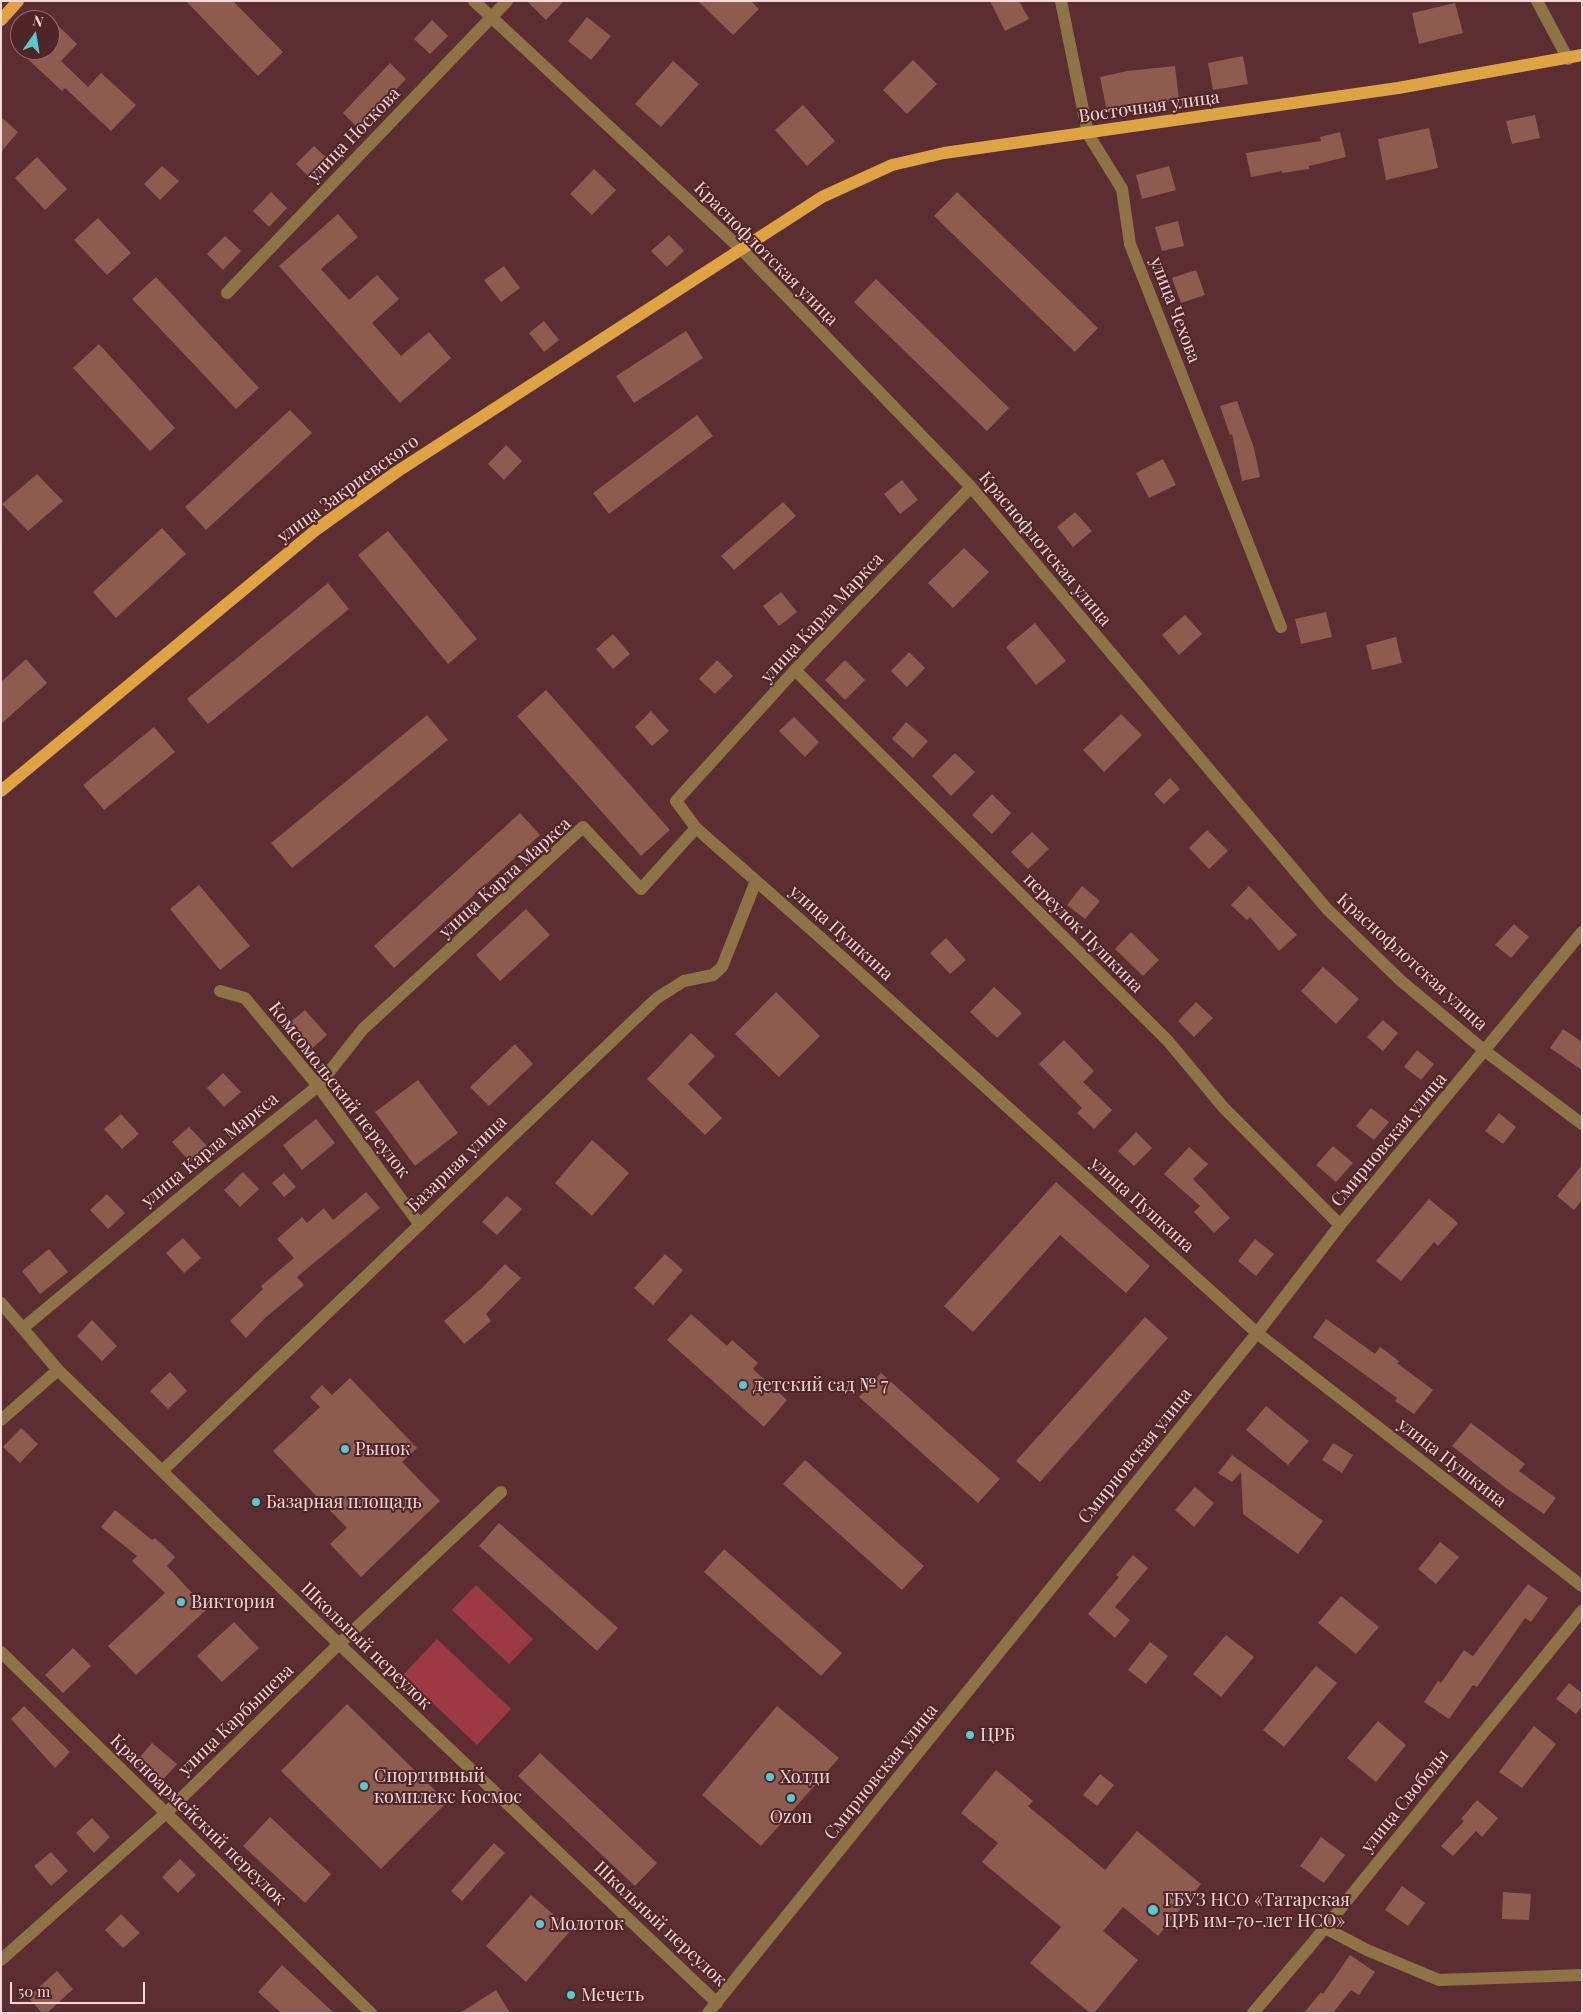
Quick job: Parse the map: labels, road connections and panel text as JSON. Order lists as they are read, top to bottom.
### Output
{
  "streets": {
    "main road": ["Восточная улица", "улица Закриевского"],
    "street": [
      "улица Носкова",
      "Краснофлотская улица",
      "улица Чехова",
      "улица Карла Маркса",
      "улица Пушкина",
      "переулок Пушкина",
      "Комсомольский переулок",
      "Смирновская улица",
      "Базарная улица",
      "Школьный переулок",
      "улица Карбышева",
      "улица Свободы",
      "Красноармейский переулок"
    ]
  },
  "crossings": [
    ["Восточная улица", "Краснофлотская улица"],
    ["Восточная улица", "улица Чехова"],
    ["Восточная улица", "улица Закриевского"],
    ["улица Носкова", "Краснофлотская улица"],
    ["Краснофлотская улица", "улица Закриевского"],
    ["Краснофлотская улица", "улица Карла Маркса"],
    ["Краснофлотская улица", "Смирновская улица"],
    ["улица Карла Маркса", "улица Пушкина"],
    ["улица Карла Маркса", "переулок Пушкина"],
    ["улица Карла Маркса", "Комсомольский переулок"],
    ["улица Карла Маркса", "Школьный переулок"],
    ["улица Пушкина", "Смирновская улица"],
    ["улица Пушкина", "Базарная улица"],
    ["переулок Пушкина", "Смирновская улица"],
    ["Комсомольский переулок", "Базарная улица"],
    ["Смирновская улица", "Школьный переулок"],
    ["Базарная улица", "Школьный переулок"],
    ["Школьный переулок", "улица Карбышева"],
    ["улица Карбышева", "Красноармейский переулок"]
  ],
  "places": [
    "детский сад № 7",
    "Рынок",
    "Базарная площадь",
    "Виктория",
    "ЦРБ",
    "Холди",
    "Спортивный комплекс Космос",
    "Ozon",
    "ГБУЗ НСО «Татарская ЦРБ им-70-лет НСО»",
    "Молоток",
    "Мечеть"
  ],
  "scale_bar": "50 m",
  "north": "top"
}
